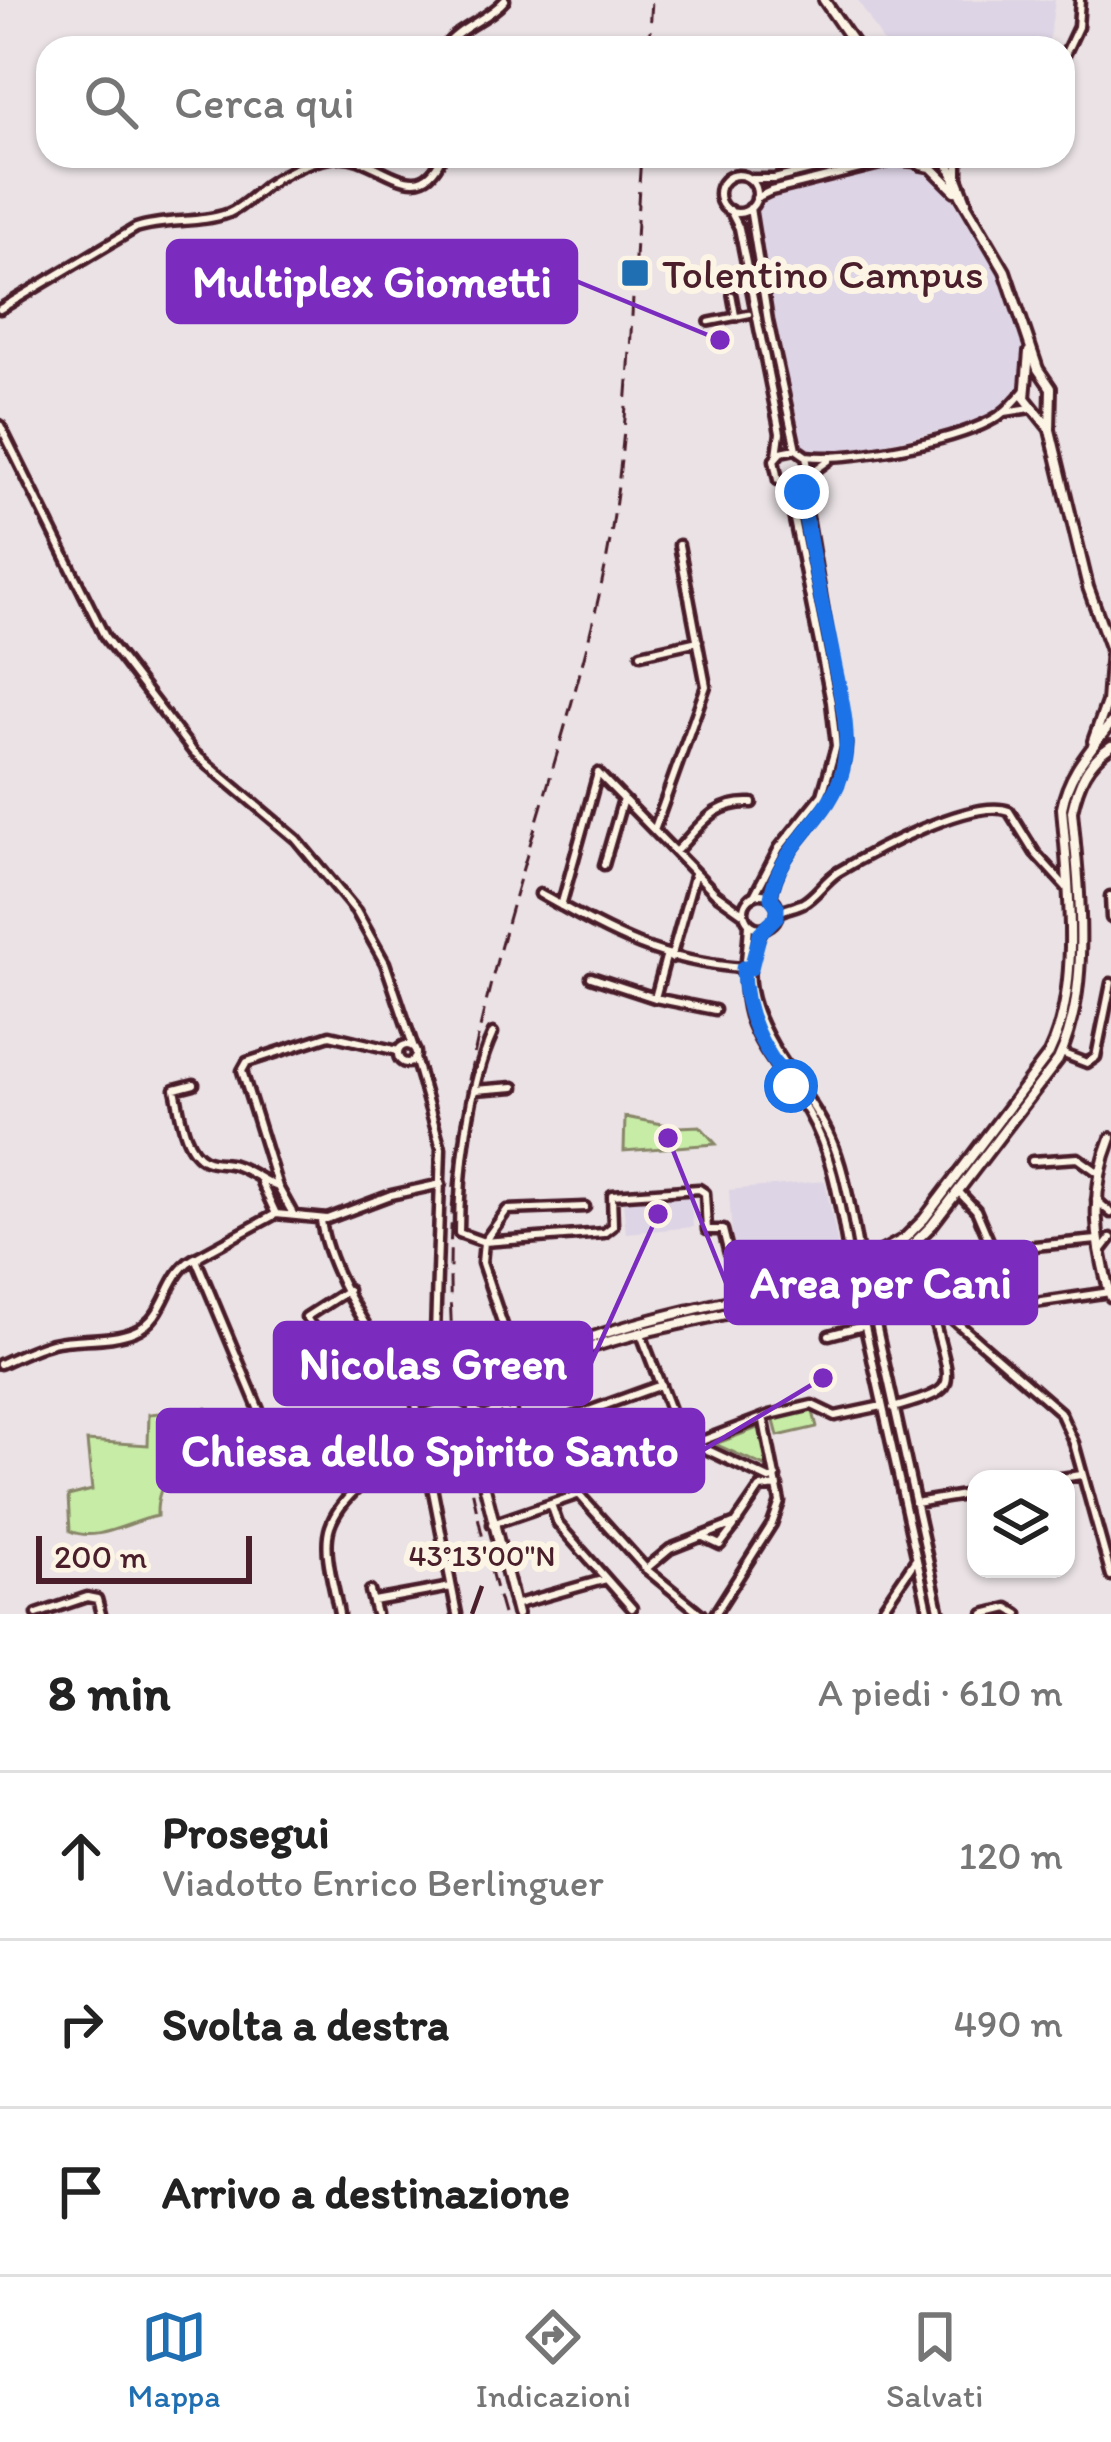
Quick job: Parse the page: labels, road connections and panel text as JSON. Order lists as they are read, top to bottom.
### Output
{
  "places": {
    "transit": ["Tolentino Campus"],
    "other": [
      "Multiplex Giometti",
      "Area per Cani",
      "Nicolas Green",
      "Chiesa dello Spirito Santo"
    ]
  },
  "scale_bar": "200 m",
  "page": {
    "search": "Cerca qui",
    "scale": "200 m",
    "heading": ["8 min", "A piedi · 610 m"],
    "list": [
      ["Prosegui", "Viadotto Enrico Berlinguer", "120 m"],
      ["Svolta a destra", "490 m"],
      "Arrivo a destinazione"
    ],
    "nav": ["Mappa", "Indicazioni", "Salvati"]
  },
  "coordinates": ["43°13'00\"N"]
}
